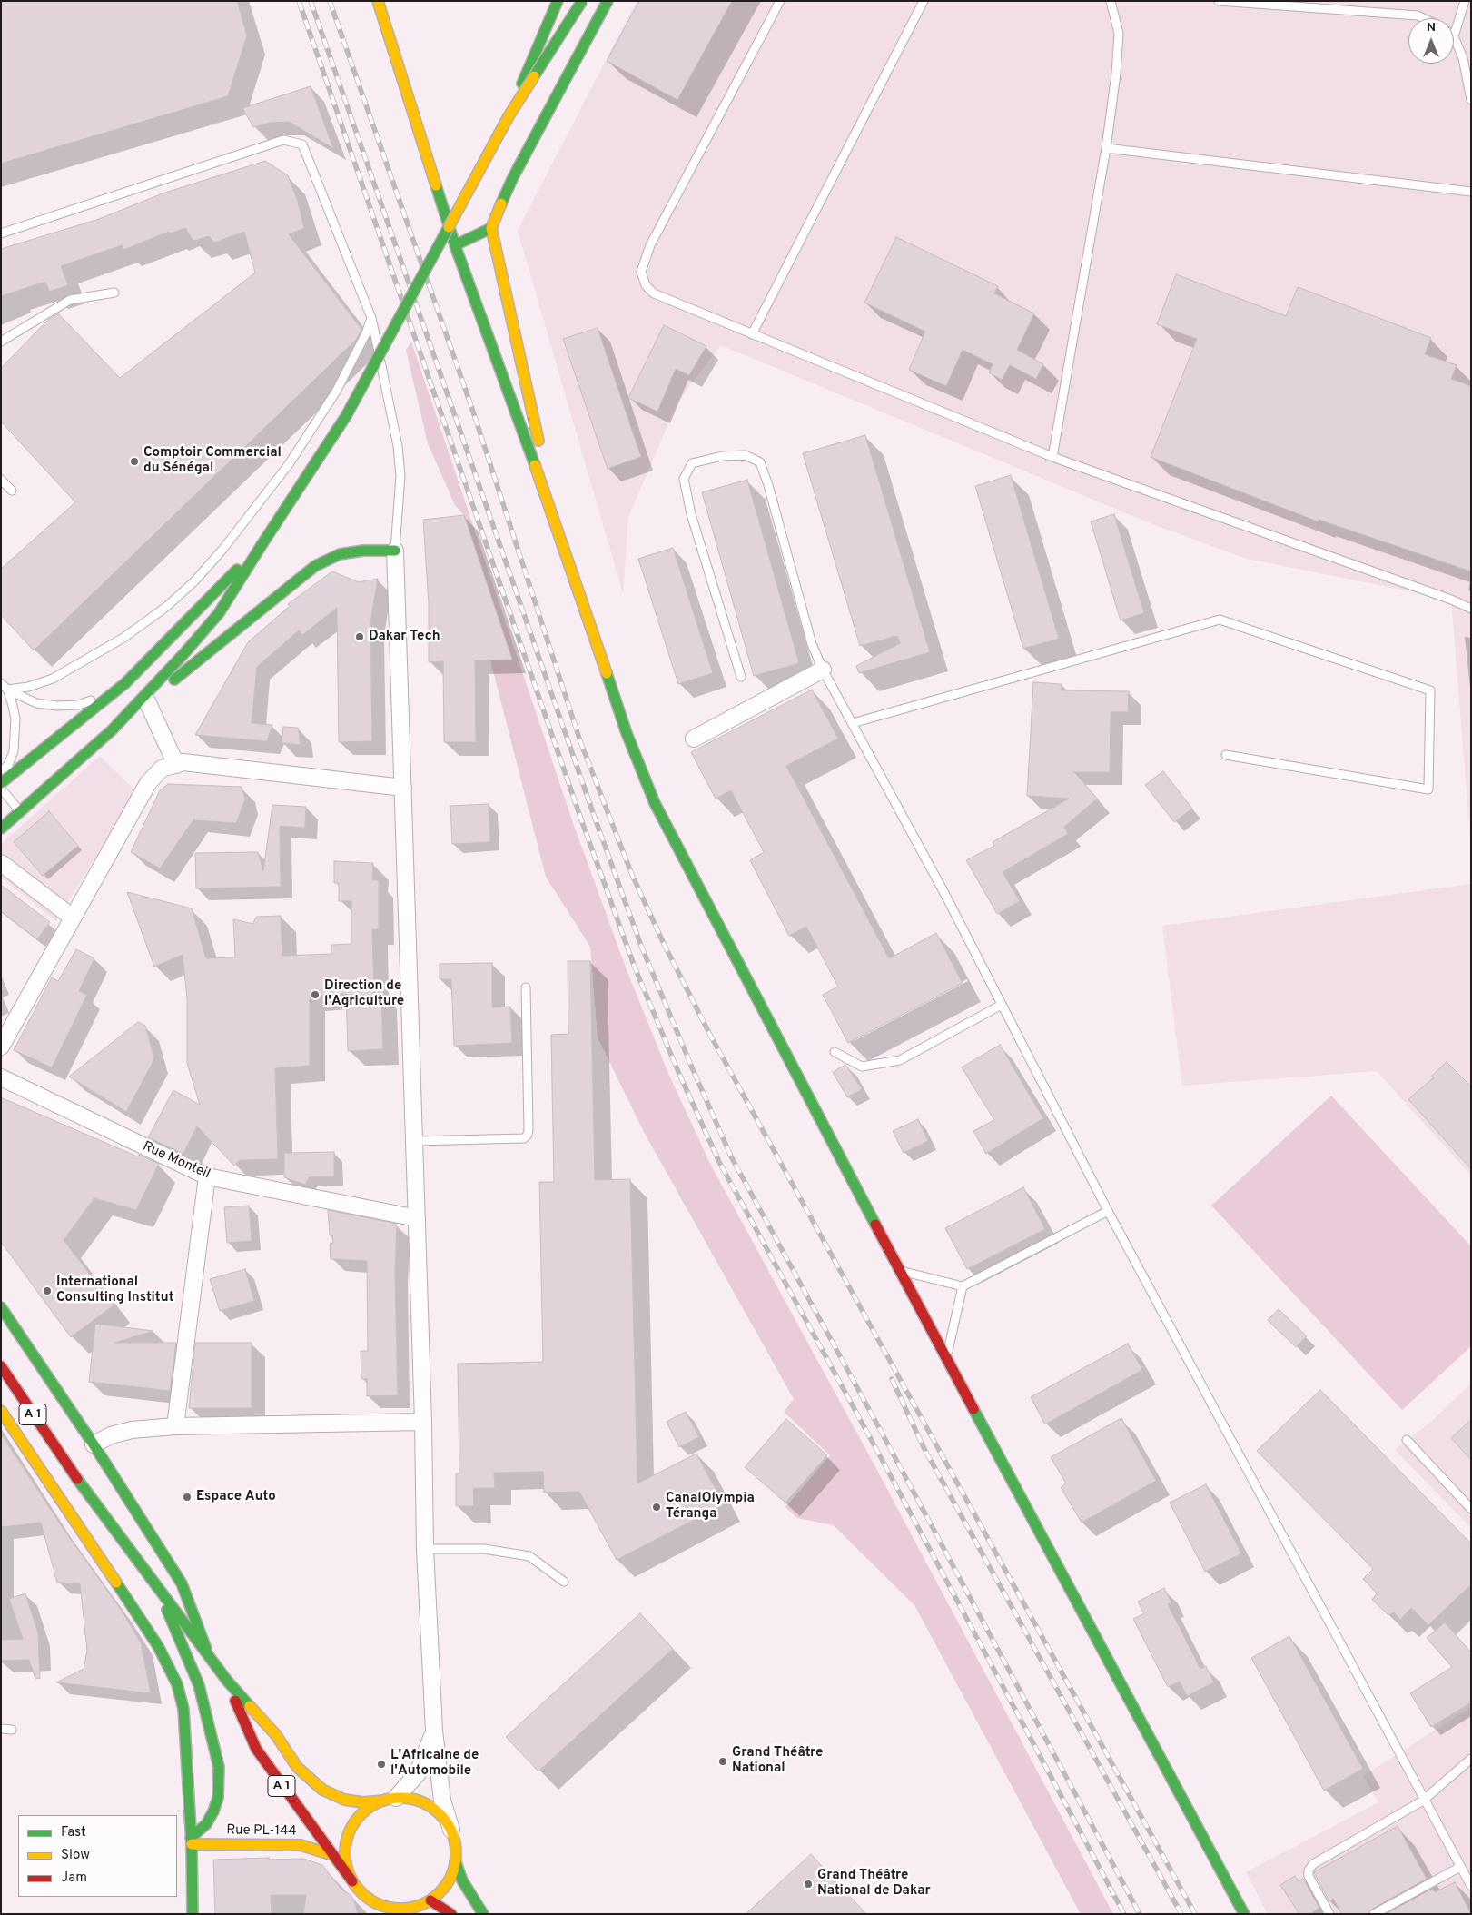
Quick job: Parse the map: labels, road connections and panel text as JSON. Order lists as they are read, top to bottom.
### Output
{
  "streets": {
    "main road": ["A 1", "Rue PL-144"],
    "street": ["Rue Monteil"]
  },
  "crossings": [
    ["A 1", "Rue PL-144"]
  ],
  "places": [
    "Comptoir Commercial du Sénégal",
    "Dakar Tech",
    "Direction de l'Agriculture",
    "International Consulting Institut",
    "Espace Auto",
    "CanalOlympia Téranga",
    "Grand Théâtre National",
    "L'Africaine de l'Automobile",
    "Grand Théâtre National de Dakar"
  ],
  "legend": ["Fast", "Slow", "Jam"],
  "north": "top"
}
